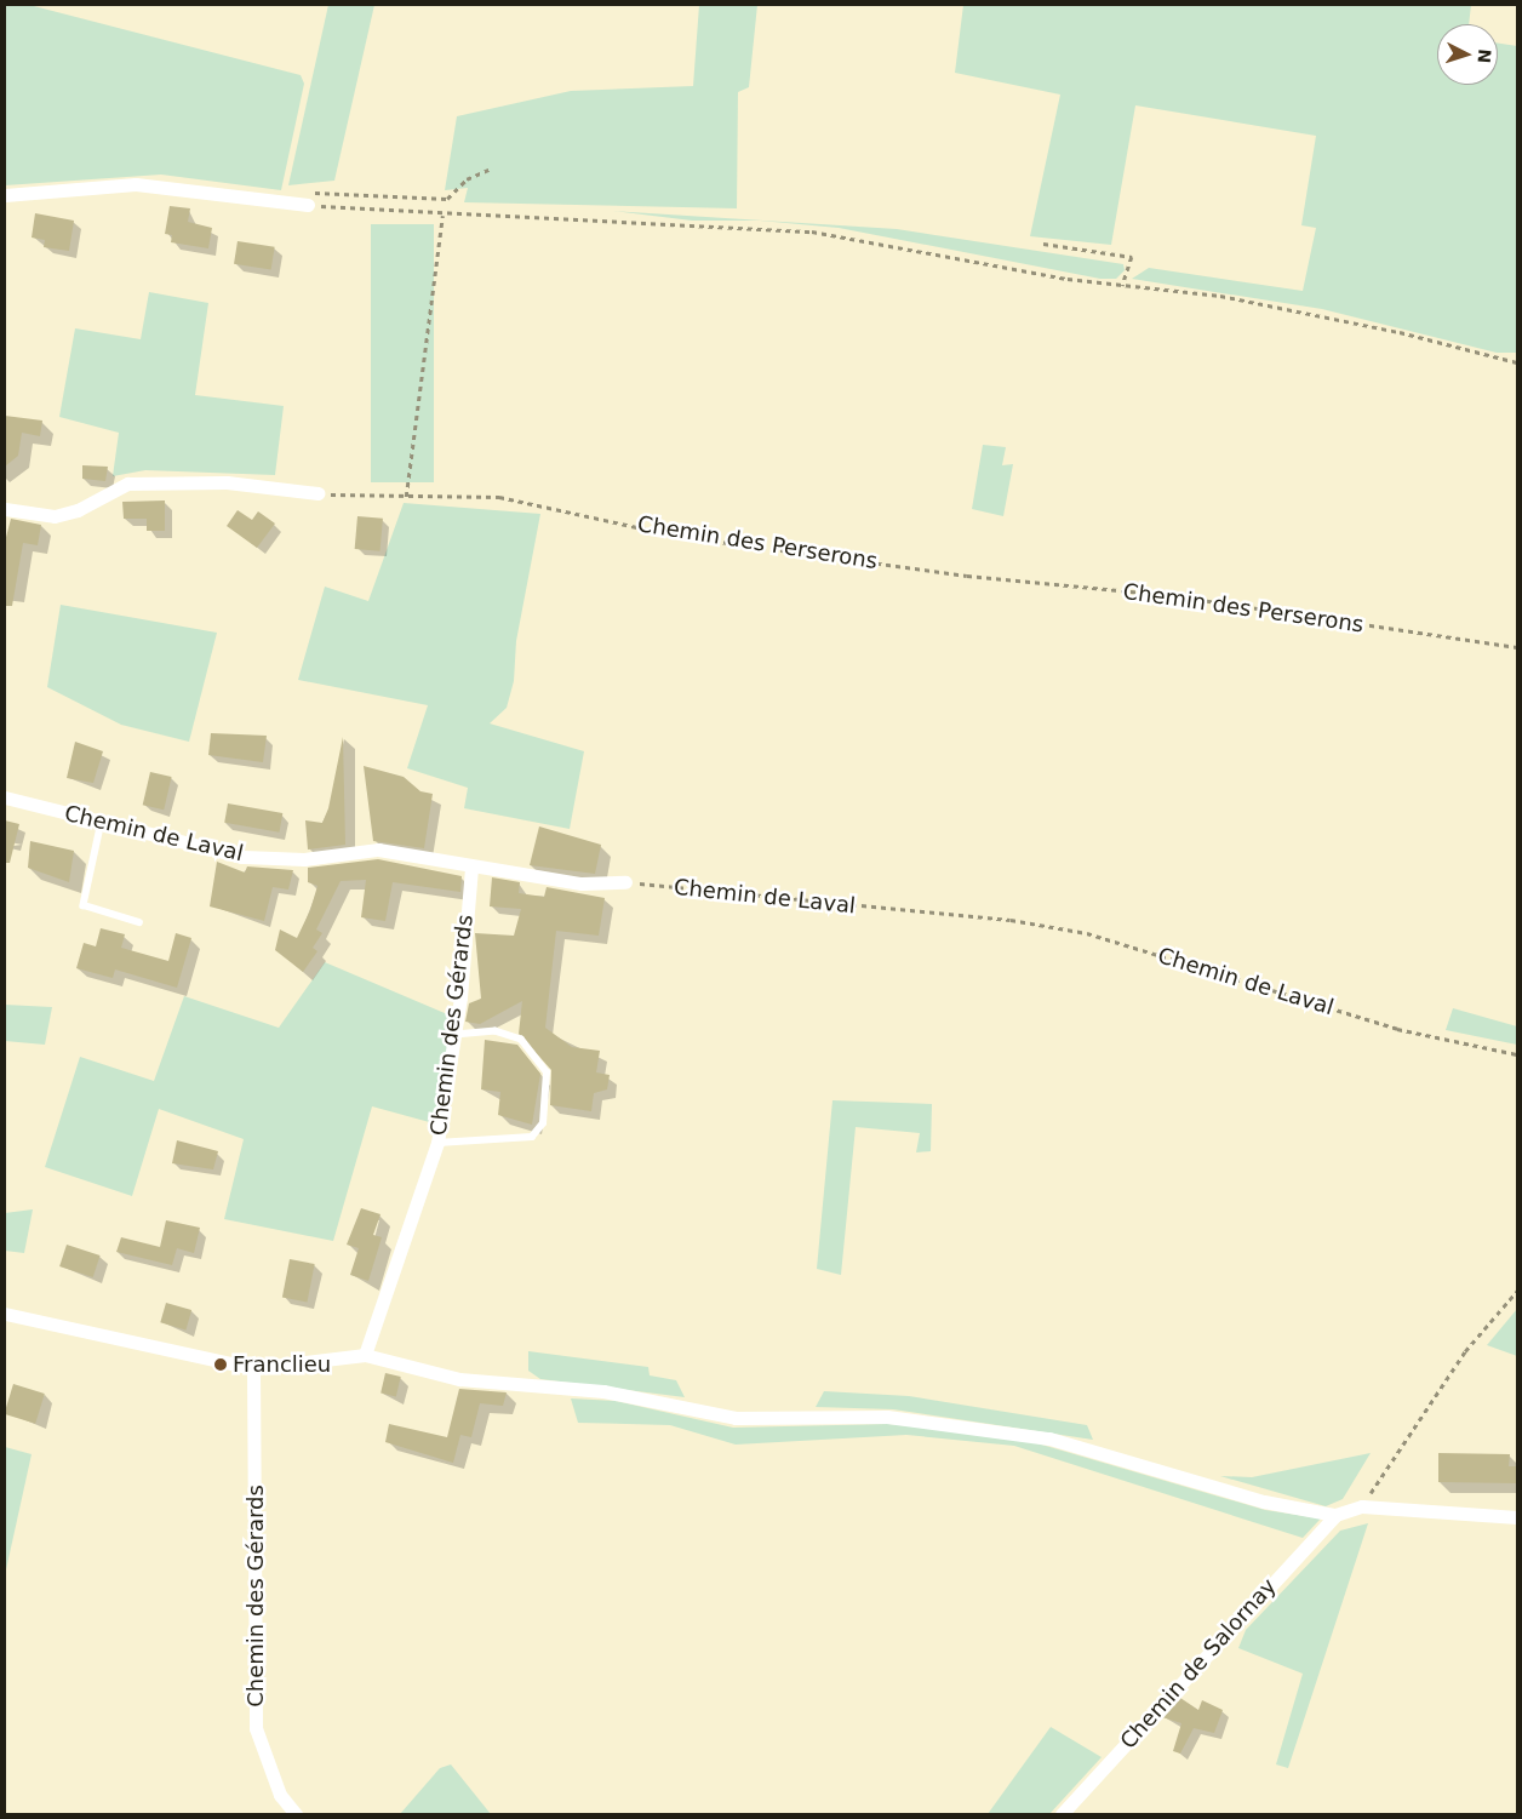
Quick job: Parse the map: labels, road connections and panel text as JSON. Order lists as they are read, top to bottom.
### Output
{
  "streets": {
    "street": ["Chemin de Laval", "Chemin des Gérards", "Chemin de Salornay"],
    "path": ["Chemin des Perserons"]
  },
  "crossings": [
    ["Chemin de Laval", "Chemin des Gérards"]
  ],
  "places": ["Franclieu"],
  "north": "right"
}
